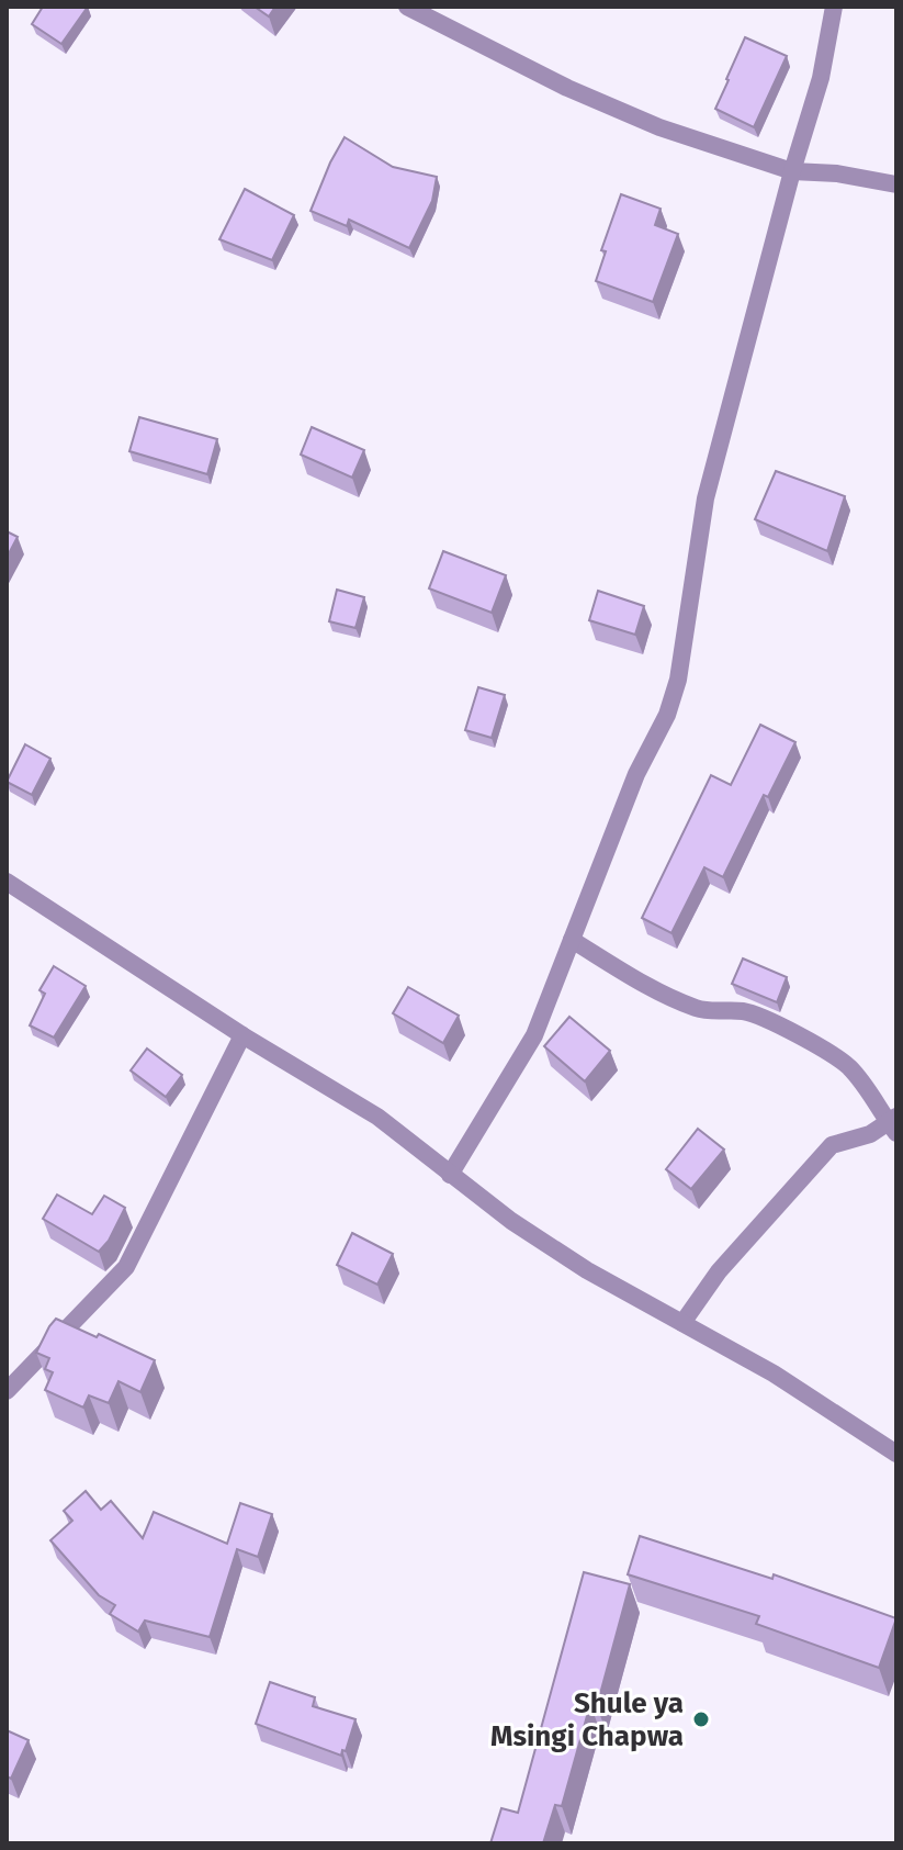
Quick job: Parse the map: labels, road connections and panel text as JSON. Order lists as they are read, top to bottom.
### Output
{
  "places": ["Shule ya Msingi Chapwa"]
}
